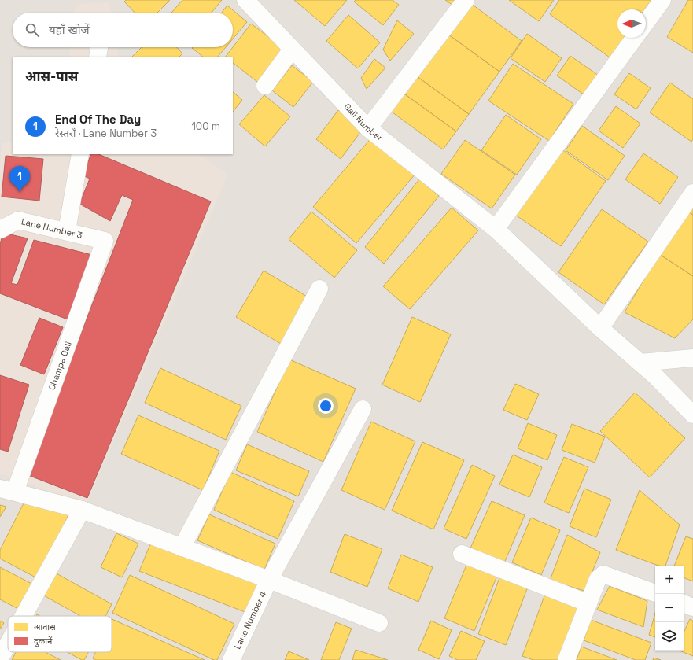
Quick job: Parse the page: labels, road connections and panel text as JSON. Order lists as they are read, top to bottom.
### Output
{
  "streets": {
    "street": [
      "Gali Number",
      "Lane Number 3",
      "Champa Gali",
      "Lane Number 4"
    ]
  },
  "crossings": [
    ["Lane Number 3", "Champa Gali"]
  ],
  "legend": ["आवास", "दुकानें"],
  "north": "left",
  "page": {
    "search": "यहाँ खोजें",
    "heading": "आस-पास",
    "list": [
      {
        "mark": "1",
        "name": "End Of The Day",
        "note": "रेस्तराँ · Lane Number 3",
        "value": "100 m"
      }
    ],
    "pins": "1",
    "map_buttons": ["+", "−"]
  }
}
